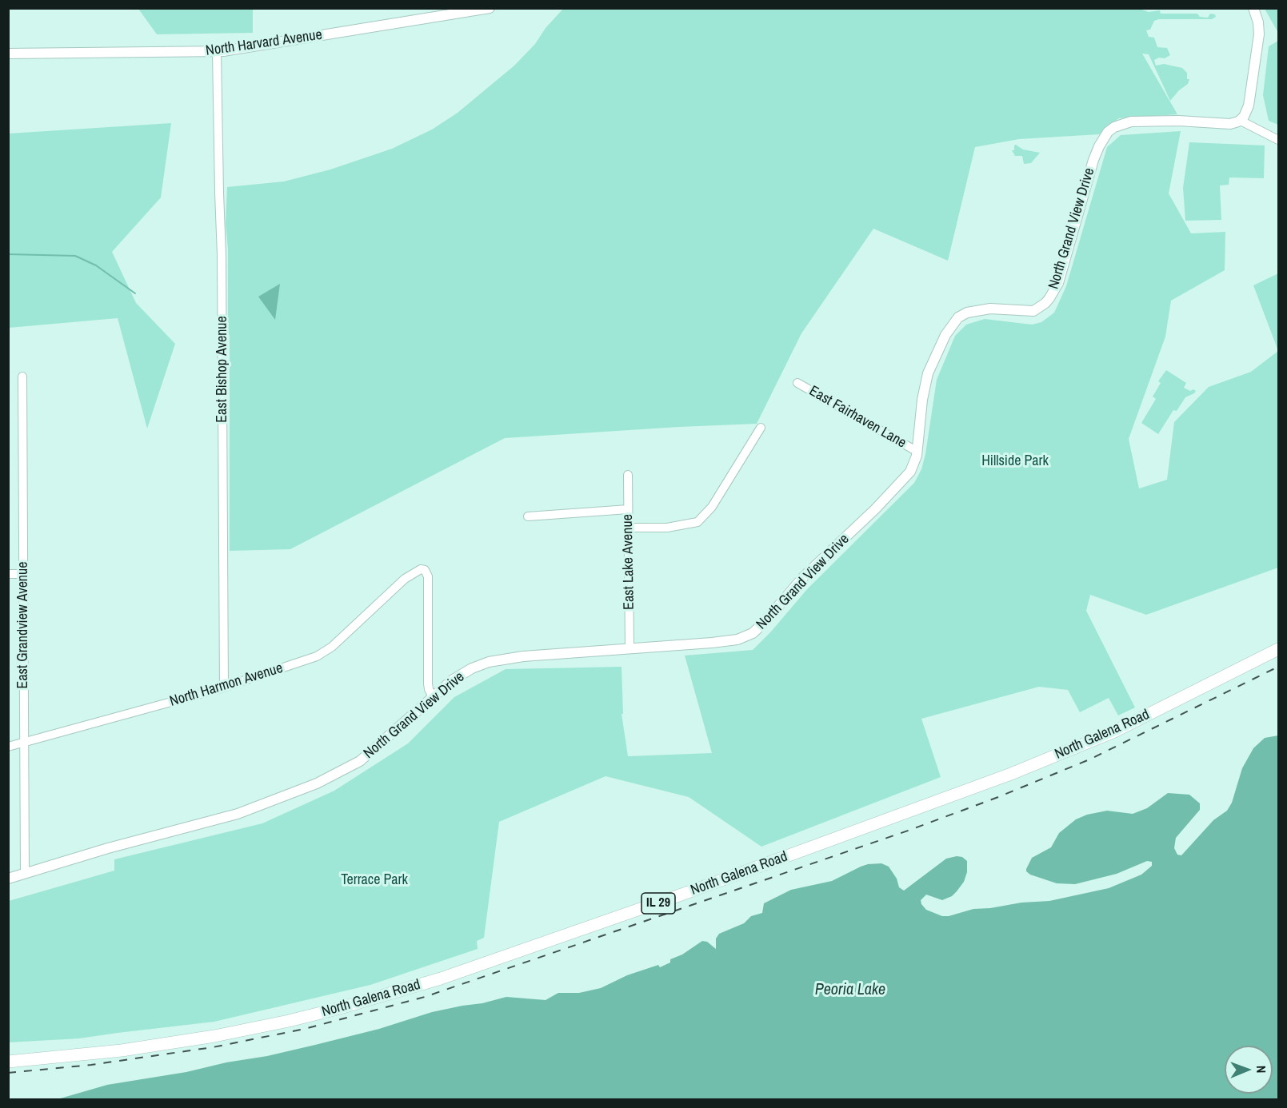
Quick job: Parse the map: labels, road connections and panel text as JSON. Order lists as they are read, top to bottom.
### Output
{
  "streets": {
    "main road": ["North Galena Road", "IL 29"],
    "street": [
      "North Harvard Avenue",
      "North Grand View Drive",
      "East Bishop Avenue",
      "East Fairhaven Lane",
      "East Lake Avenue",
      "East Grandview Avenue",
      "North Harmon Avenue"
    ]
  },
  "crossings": [
    ["North Harvard Avenue", "East Bishop Avenue"],
    ["North Grand View Drive", "East Fairhaven Lane"],
    ["North Grand View Drive", "East Lake Avenue"],
    ["North Grand View Drive", "East Grandview Avenue"],
    ["North Grand View Drive", "North Harmon Avenue"],
    ["East Bishop Avenue", "North Harmon Avenue"],
    ["East Grandview Avenue", "North Harmon Avenue"]
  ],
  "water": ["Peoria Lake"],
  "parks": ["Hillside Park", "Terrace Park"],
  "north": "right"
}
